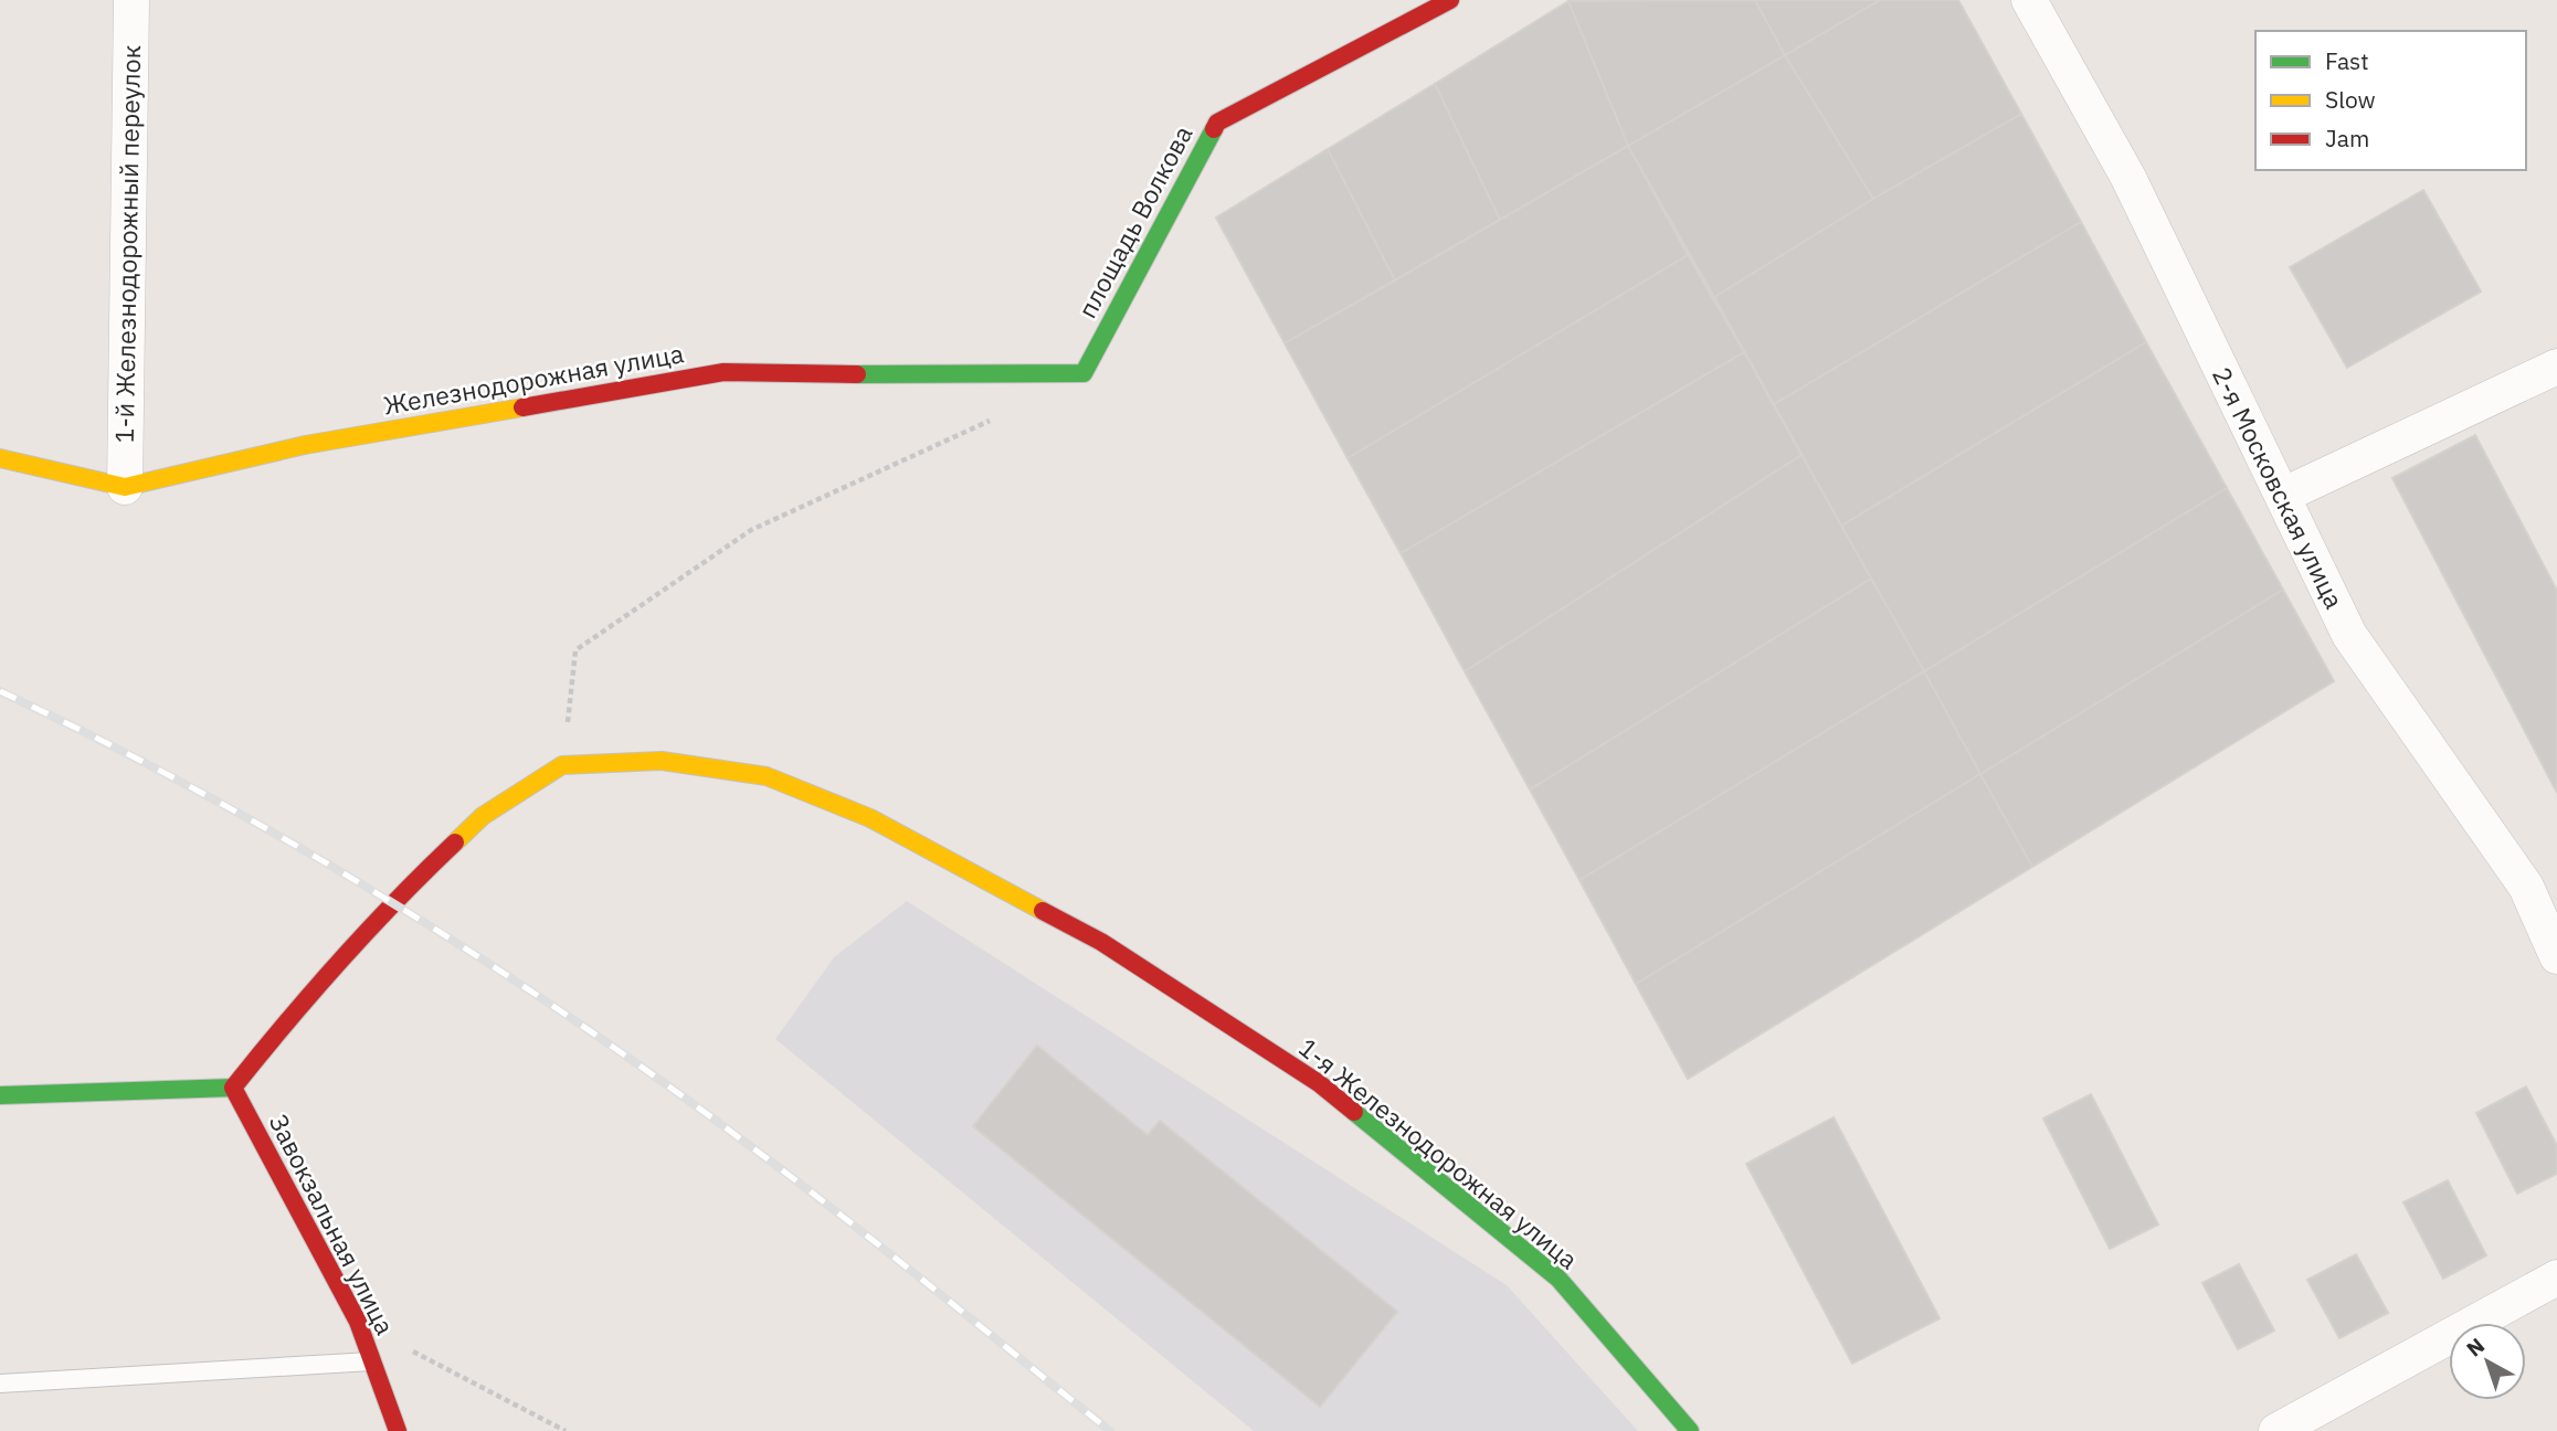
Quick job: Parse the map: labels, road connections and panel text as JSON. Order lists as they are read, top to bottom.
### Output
{
  "streets": {
    "main road": [
      "площадь Волкова",
      "Железнодорожная улица",
      "1-я Железнодорожная улица",
      "Завокзальная улица"
    ],
    "street": ["1-й Железнодорожный переулок", "2-я Московская улица"]
  },
  "crossings": [
    ["площадь Волкова", "Железнодорожная улица"],
    ["1-й Железнодорожный переулок", "Железнодорожная улица"],
    ["1-я Железнодорожная улица", "Завокзальная улица"]
  ],
  "legend": ["Fast", "Slow", "Jam"],
  "north": "top left"
}
